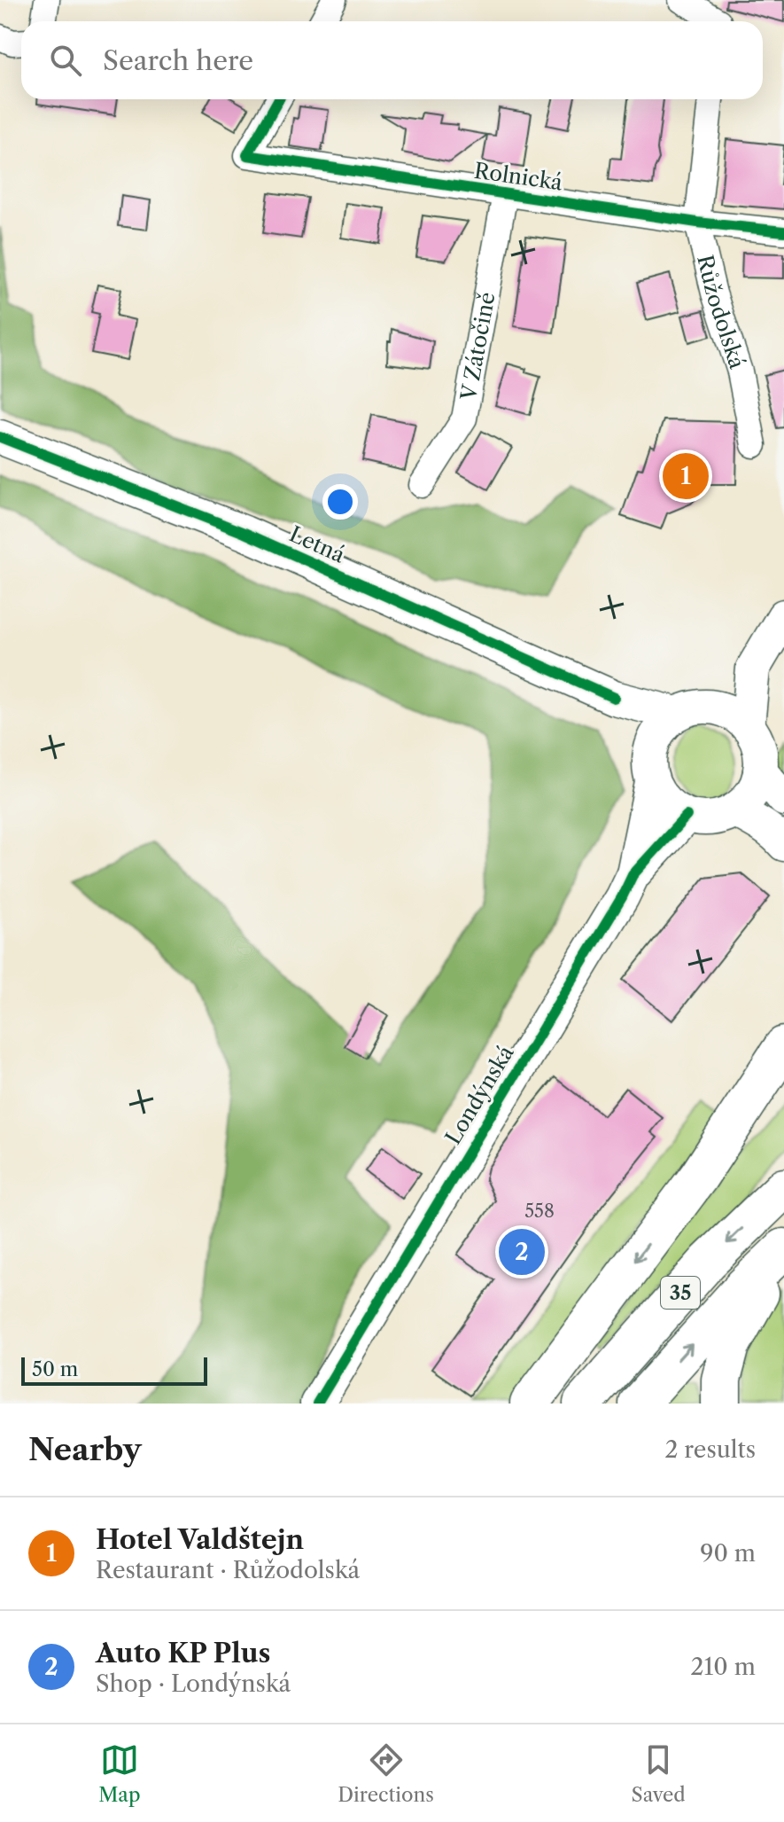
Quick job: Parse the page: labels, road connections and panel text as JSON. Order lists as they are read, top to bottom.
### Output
{
  "streets": {
    "highway": ["35"],
    "street": [
      "Rolnická",
      "Růžodolská",
      "V Zátočině",
      "Letná",
      "Londýnská"
    ]
  },
  "crossings": [
    ["Rolnická", "Růžodolská"],
    ["Rolnická", "V Zátočině"],
    ["Letná", "Londýnská"]
  ],
  "house_numbers": ["558"],
  "scale_bar": "50 m",
  "page": {
    "search": "Search here",
    "pins": ["1", "2"],
    "scale": "50 m",
    "heading": ["Nearby", "2 results"],
    "list": [
      {
        "mark": "1",
        "name": "Hotel Valdštejn",
        "note": "Restaurant · Růžodolská",
        "value": "90 m"
      },
      {
        "mark": "2",
        "name": "Auto KP Plus",
        "note": "Shop · Londýnská",
        "value": "210 m"
      }
    ],
    "nav": ["Map", "Directions", "Saved"]
  }
}
